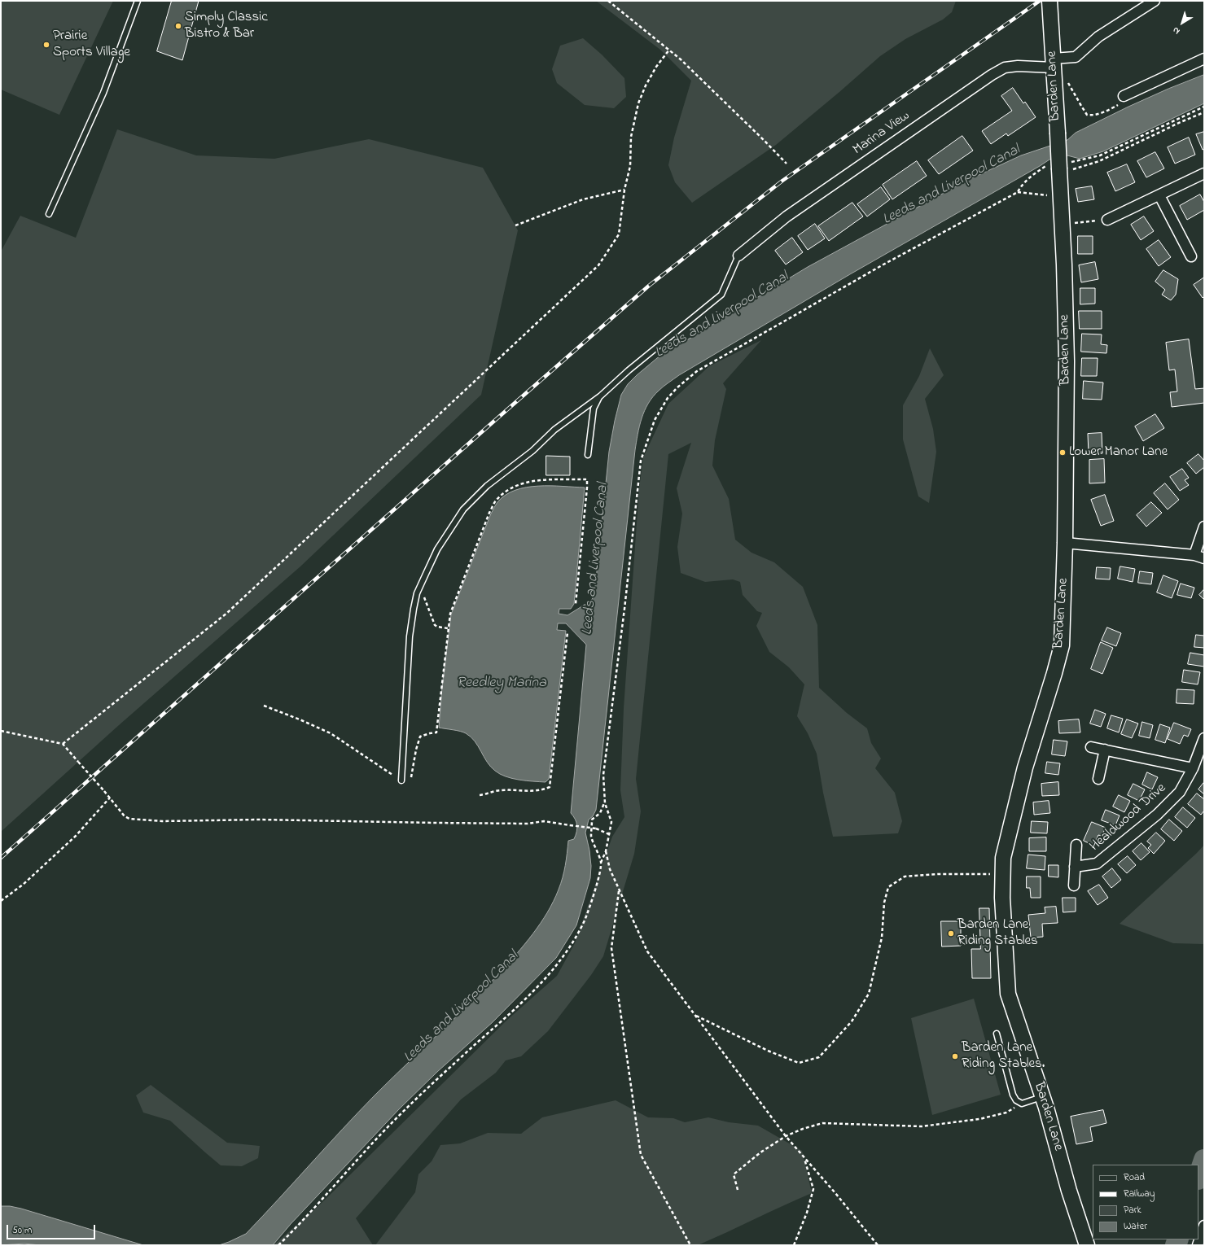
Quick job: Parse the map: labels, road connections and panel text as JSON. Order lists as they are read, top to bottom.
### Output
{
  "streets": {
    "street": ["Barden Lane", "Marina View", "Healdwood Drive"]
  },
  "crossings": [
    ["Barden Lane", "Marina View"]
  ],
  "water": ["Leeds and Liverpool Canal", "Reedley Marina"],
  "places": [
    "Simply Classic Bistro & Bar",
    "Prairie Sports Village",
    "Lower Manor Lane",
    "Barden Lane Riding Stables",
    "Barden Lane Riding Stables."
  ],
  "legend": [
    "Road",
    "Railway",
    "Park",
    "Water"
  ],
  "scale_bar": "50 m",
  "north": "bottom left"
}
